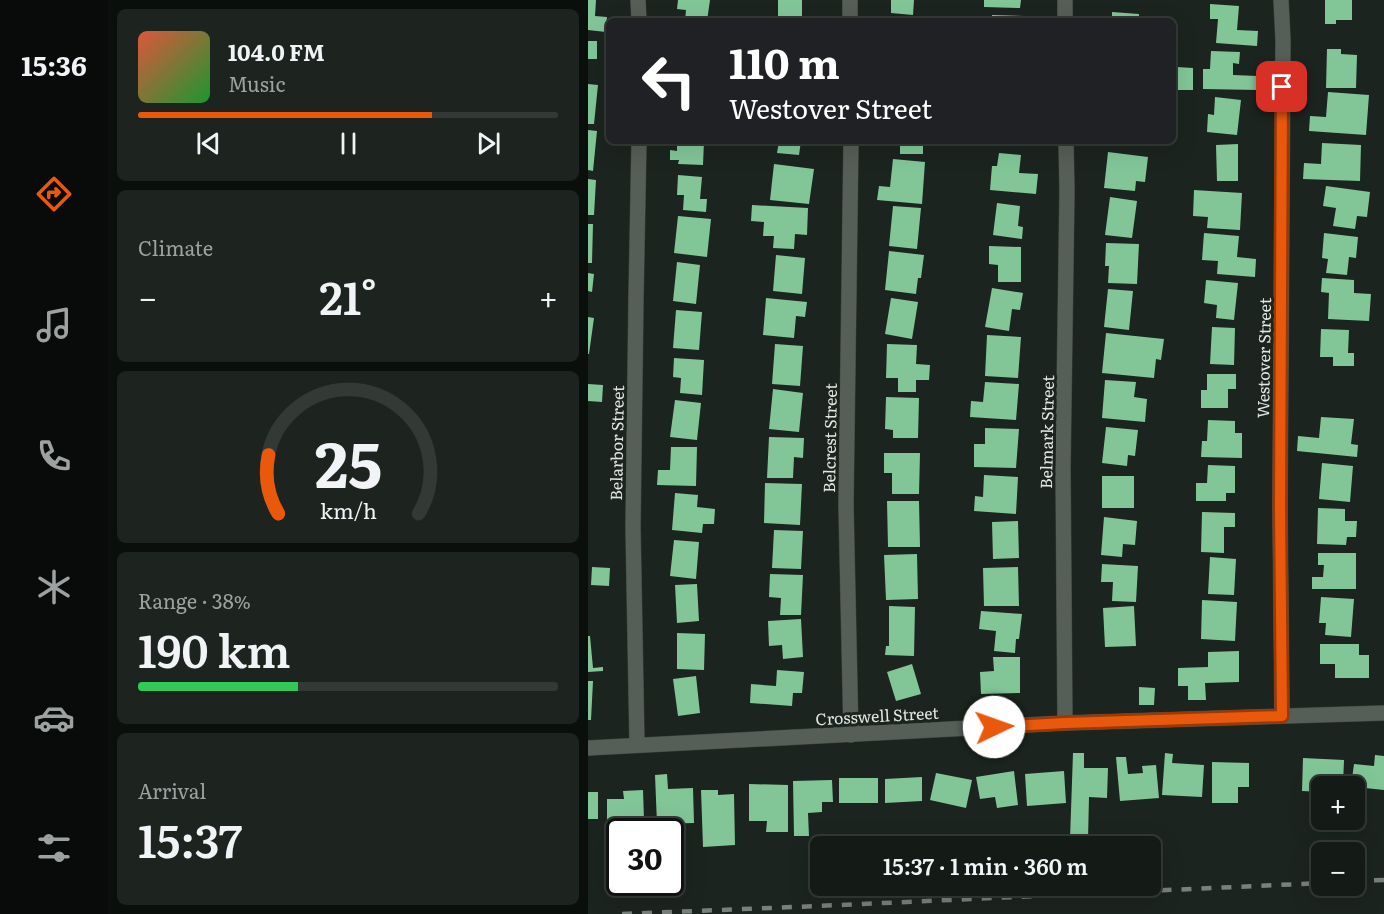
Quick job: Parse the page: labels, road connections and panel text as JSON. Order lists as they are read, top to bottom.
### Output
{
  "streets": {
    "street": [
      "Westover Street",
      "Belmark Street",
      "Belcrest Street",
      "Belarbor Street",
      "Crosswell Street"
    ]
  },
  "crossings": [
    ["Westover Street", "Crosswell Street"],
    ["Belmark Street", "Crosswell Street"],
    ["Belcrest Street", "Crosswell Street"],
    ["Belarbor Street", "Crosswell Street"]
  ],
  "page": {
    "tabs": "15:36",
    "turn": ["110 m", "Westover Street"],
    "song": ["104.0 FM", "Music"],
    "tile": [
      "Climate",
      ["Range · 38%", "190 km"],
      ["Arrival", "15:37"]
    ],
    "heat": ["−", "21°", "+"],
    "map_buttons": ["+", "−"],
    "limit": "30",
    "trip": "15:37 · 1 min · 360 m",
    "gauge": ["25", "km/h"]
  }
}
